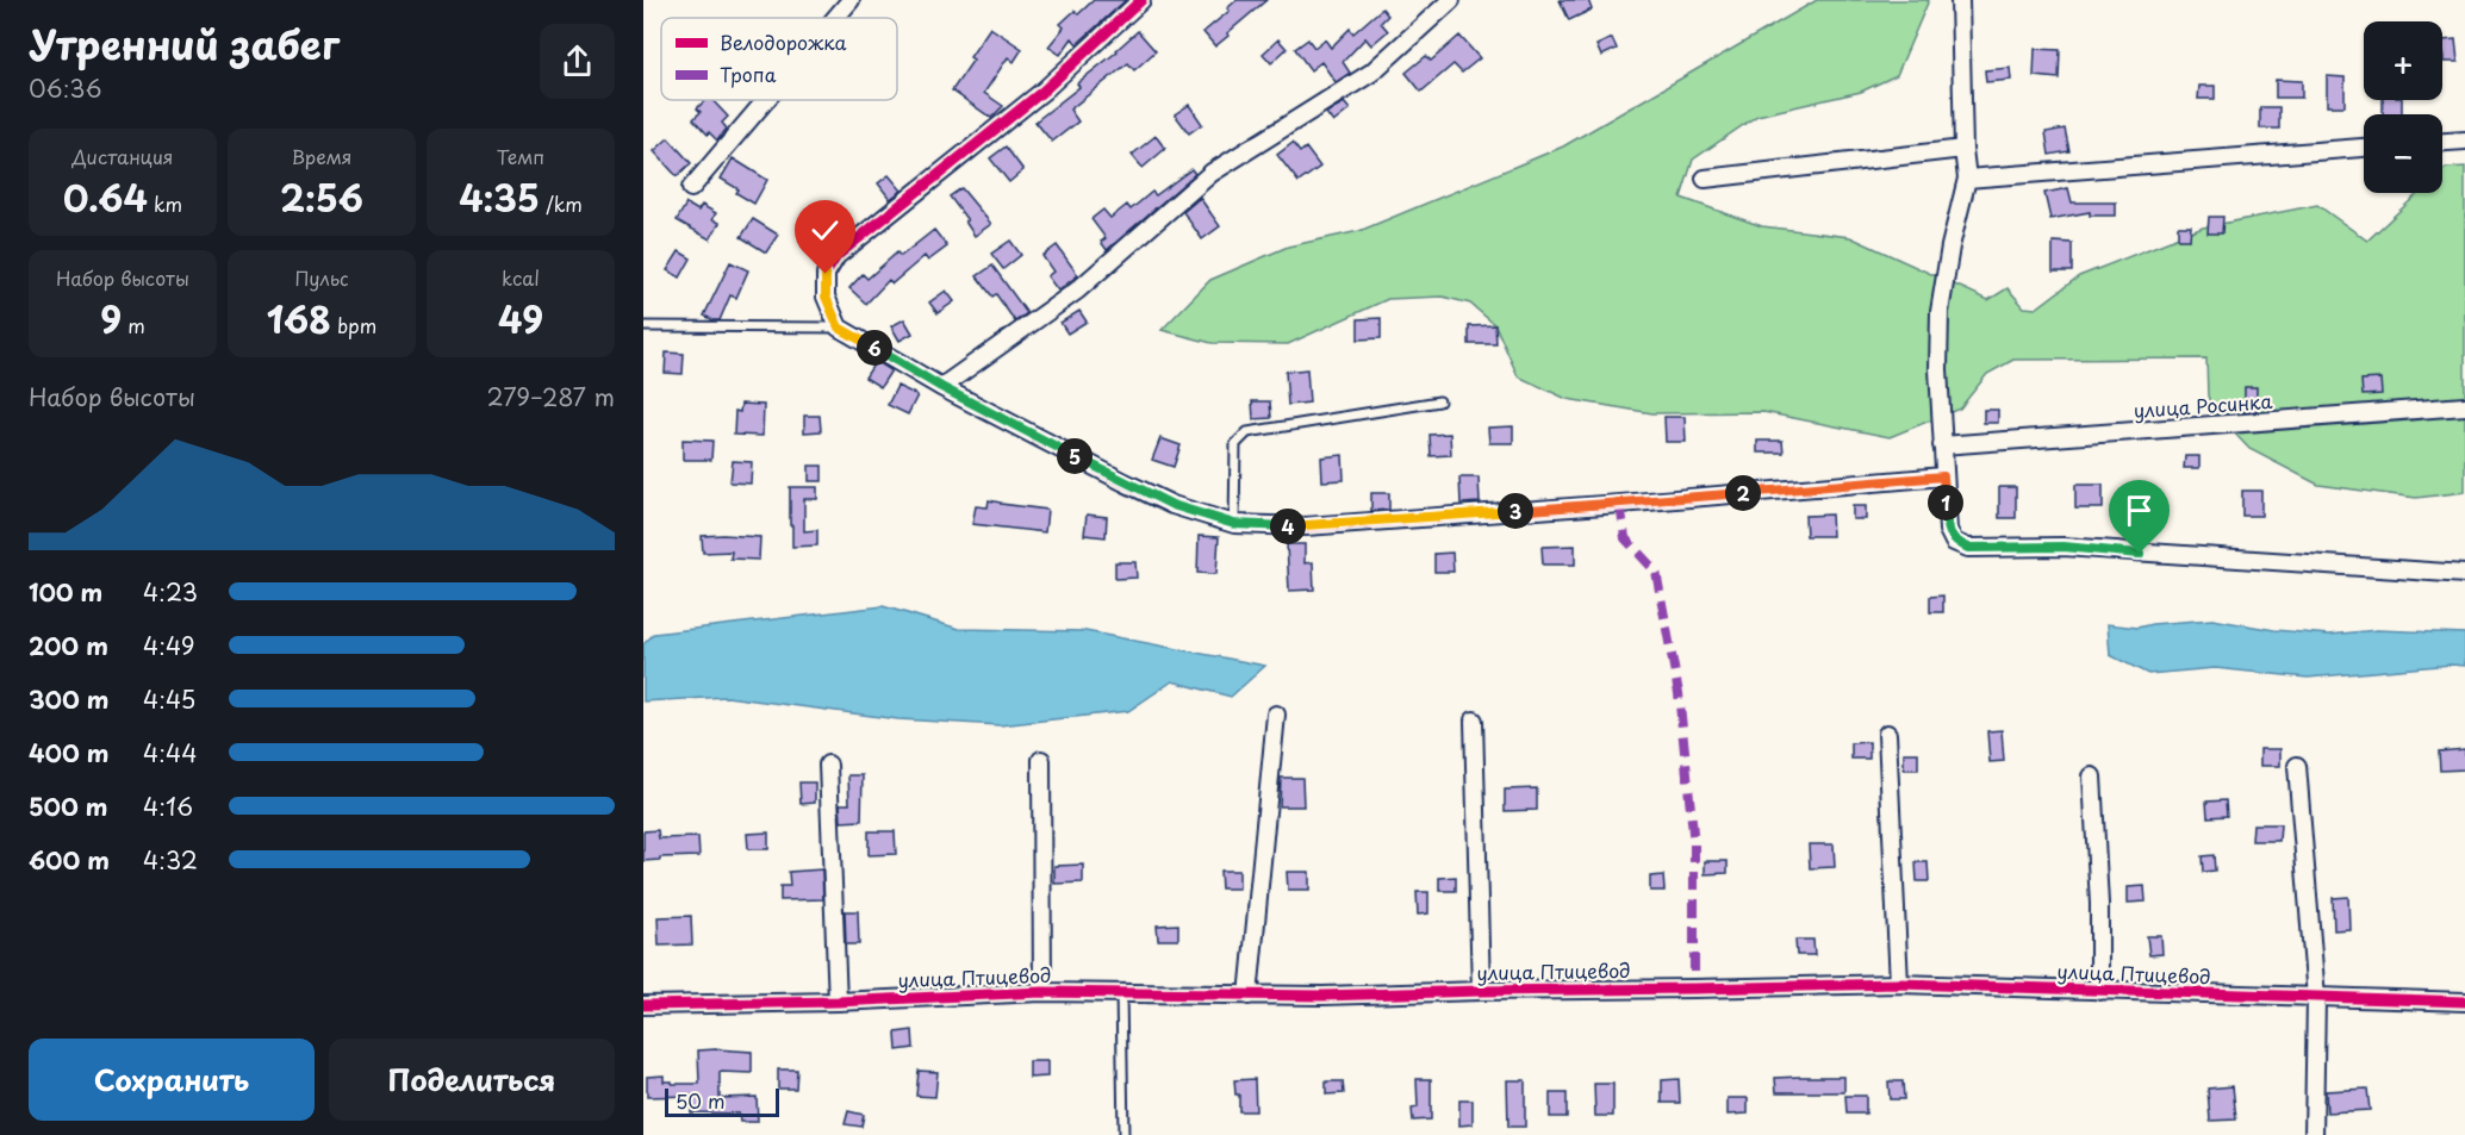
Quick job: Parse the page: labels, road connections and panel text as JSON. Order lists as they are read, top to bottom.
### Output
{
  "streets": {
    "street": ["улица Росинка", "улица Птицевод"]
  },
  "legend": ["Велодорожка", "Тропа"],
  "scale_bar": "50 m",
  "page": {
    "heading": ["Утренний забег", "06:36"],
    "map_buttons": ["+", "−"],
    "stats": [
      ["Дистанция", "0.64 km"],
      ["Время", "2:56"],
      ["Темп", "4:35 /km"],
      ["Набор высоты", "9 m"],
      ["Пульс", "168 bpm"],
      ["kcal", "49"]
    ],
    "pins": [
      "6",
      "5",
      "2",
      "1",
      "3",
      "4"
    ],
    "chart": ["Набор высоты", "279–287 m"],
    "list": [
      {
        "name": "100 m",
        "note": "4:23"
      },
      {
        "name": "200 m",
        "note": "4:49"
      },
      {
        "name": "300 m",
        "note": "4:45"
      },
      {
        "name": "400 m",
        "note": "4:44"
      },
      {
        "name": "500 m",
        "note": "4:16"
      },
      {
        "name": "600 m",
        "note": "4:32"
      }
    ],
    "buttons": ["Сохранить", "Поделиться"],
    "scale": "50 m"
  }
}
